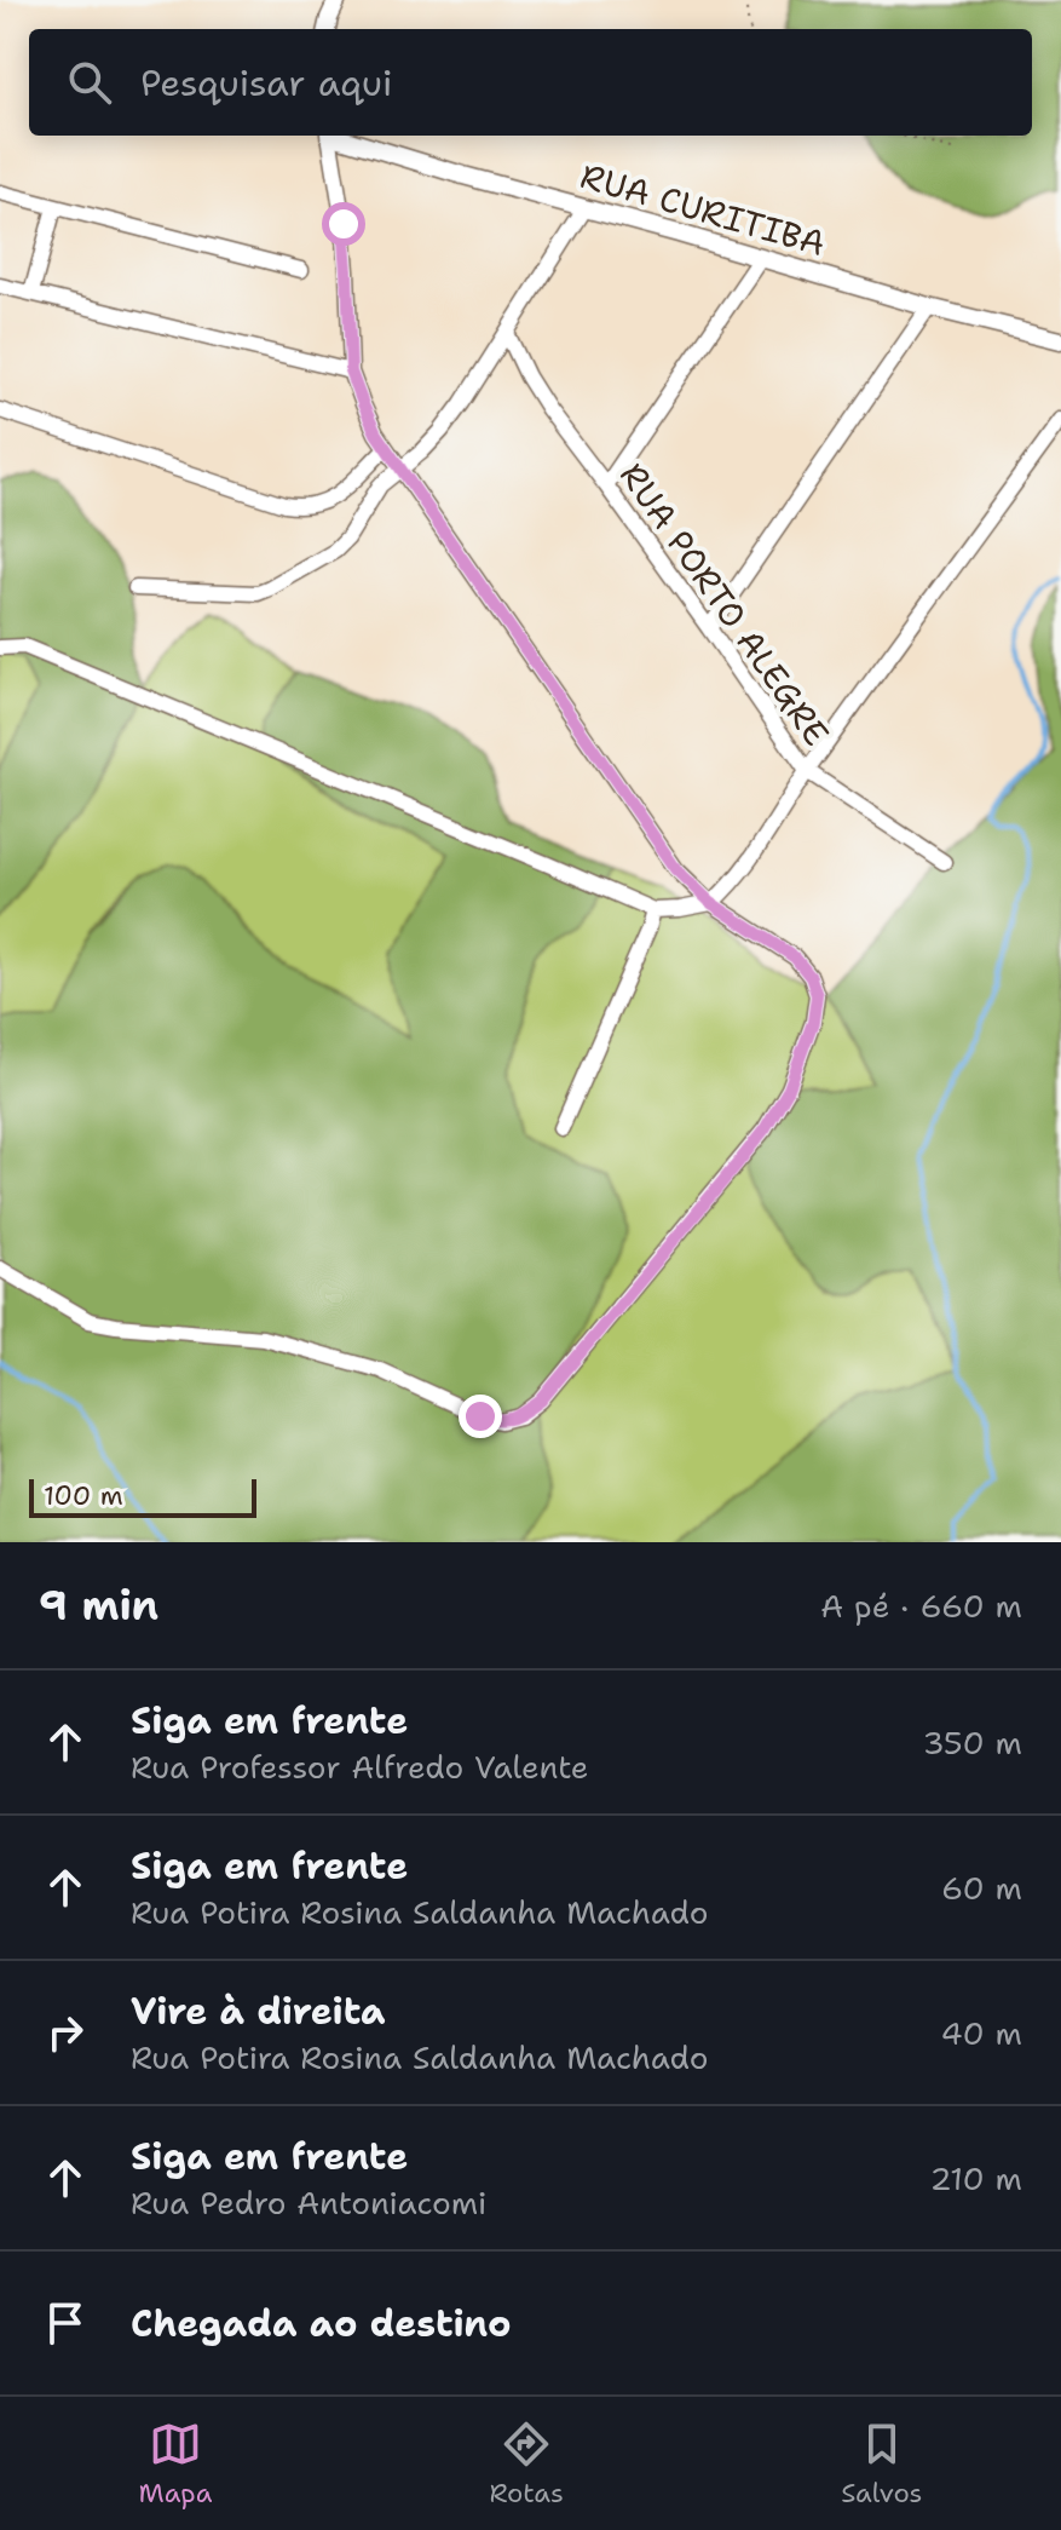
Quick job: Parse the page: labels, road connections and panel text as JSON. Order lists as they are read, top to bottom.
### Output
{
  "streets": {
    "street": ["RUA CURITIBA", "RUA PORTO ALEGRE"]
  },
  "scale_bar": "100 m",
  "page": {
    "search": "Pesquisar aqui",
    "scale": "100 m",
    "heading": ["9 min", "A pé · 660 m"],
    "list": [
      ["Siga em frente", "Rua Professor Alfredo Valente", "350 m"],
      ["Siga em frente", "Rua Potira Rosina Saldanha Machado", "60 m"],
      ["Vire à direita", "Rua Potira Rosina Saldanha Machado", "40 m"],
      ["Siga em frente", "Rua Pedro Antoniacomi", "210 m"],
      "Chegada ao destino"
    ],
    "nav": ["Mapa", "Rotas", "Salvos"]
  }
}
